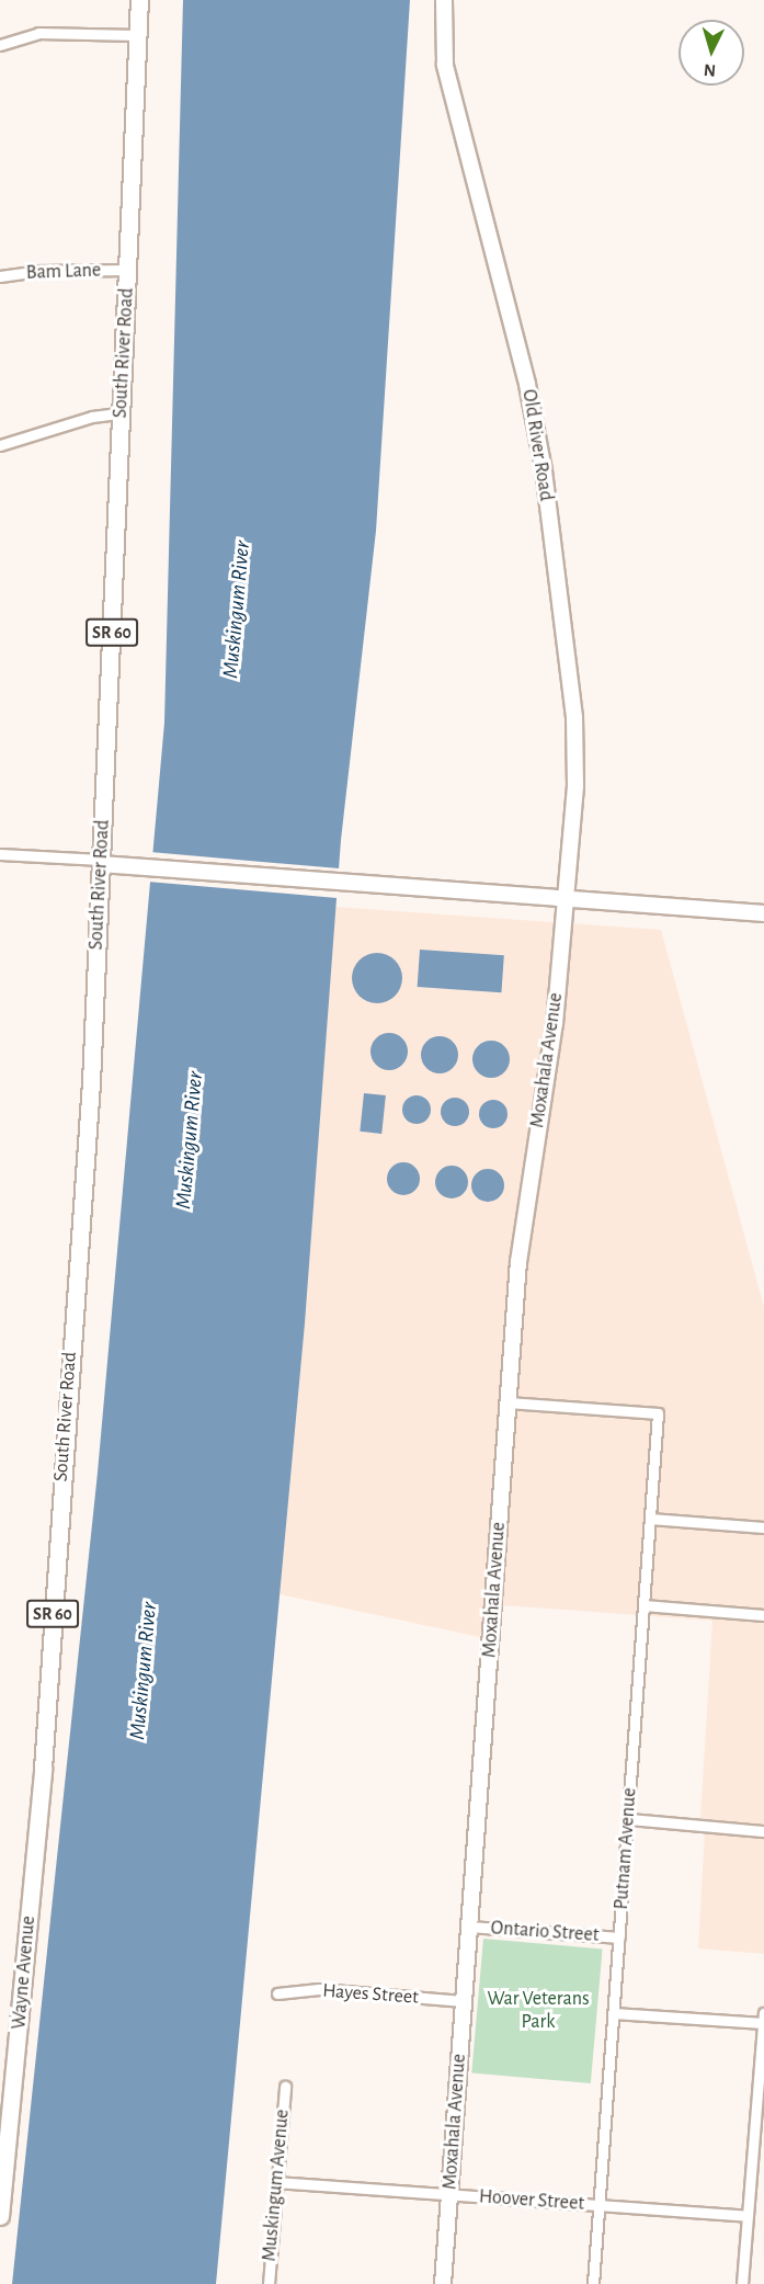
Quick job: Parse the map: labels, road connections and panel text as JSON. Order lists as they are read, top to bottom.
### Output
{
  "streets": {
    "main road": [
      "South River Road",
      "Old River Road",
      "SR 60",
      "Moxahala Avenue",
      "Wayne Avenue"
    ],
    "street": [
      "Bam Lane",
      "Putnam Avenue",
      "Ontario Street",
      "Hayes Street",
      "Muskingum Avenue",
      "Hoover Street"
    ]
  },
  "crossings": [
    ["Bam Lane", "South River Road"],
    ["South River Road", "Wayne Avenue"],
    ["Old River Road", "Moxahala Avenue"],
    ["Moxahala Avenue", "Putnam Avenue"],
    ["Moxahala Avenue", "Ontario Street"],
    ["Moxahala Avenue", "Hayes Street"],
    ["Moxahala Avenue", "Hoover Street"],
    ["Putnam Avenue", "Ontario Street"],
    ["Putnam Avenue", "Hoover Street"],
    ["Muskingum Avenue", "Hoover Street"]
  ],
  "water": ["Muskingum River"],
  "parks": ["War Veterans Park"],
  "north": "bottom"
}
